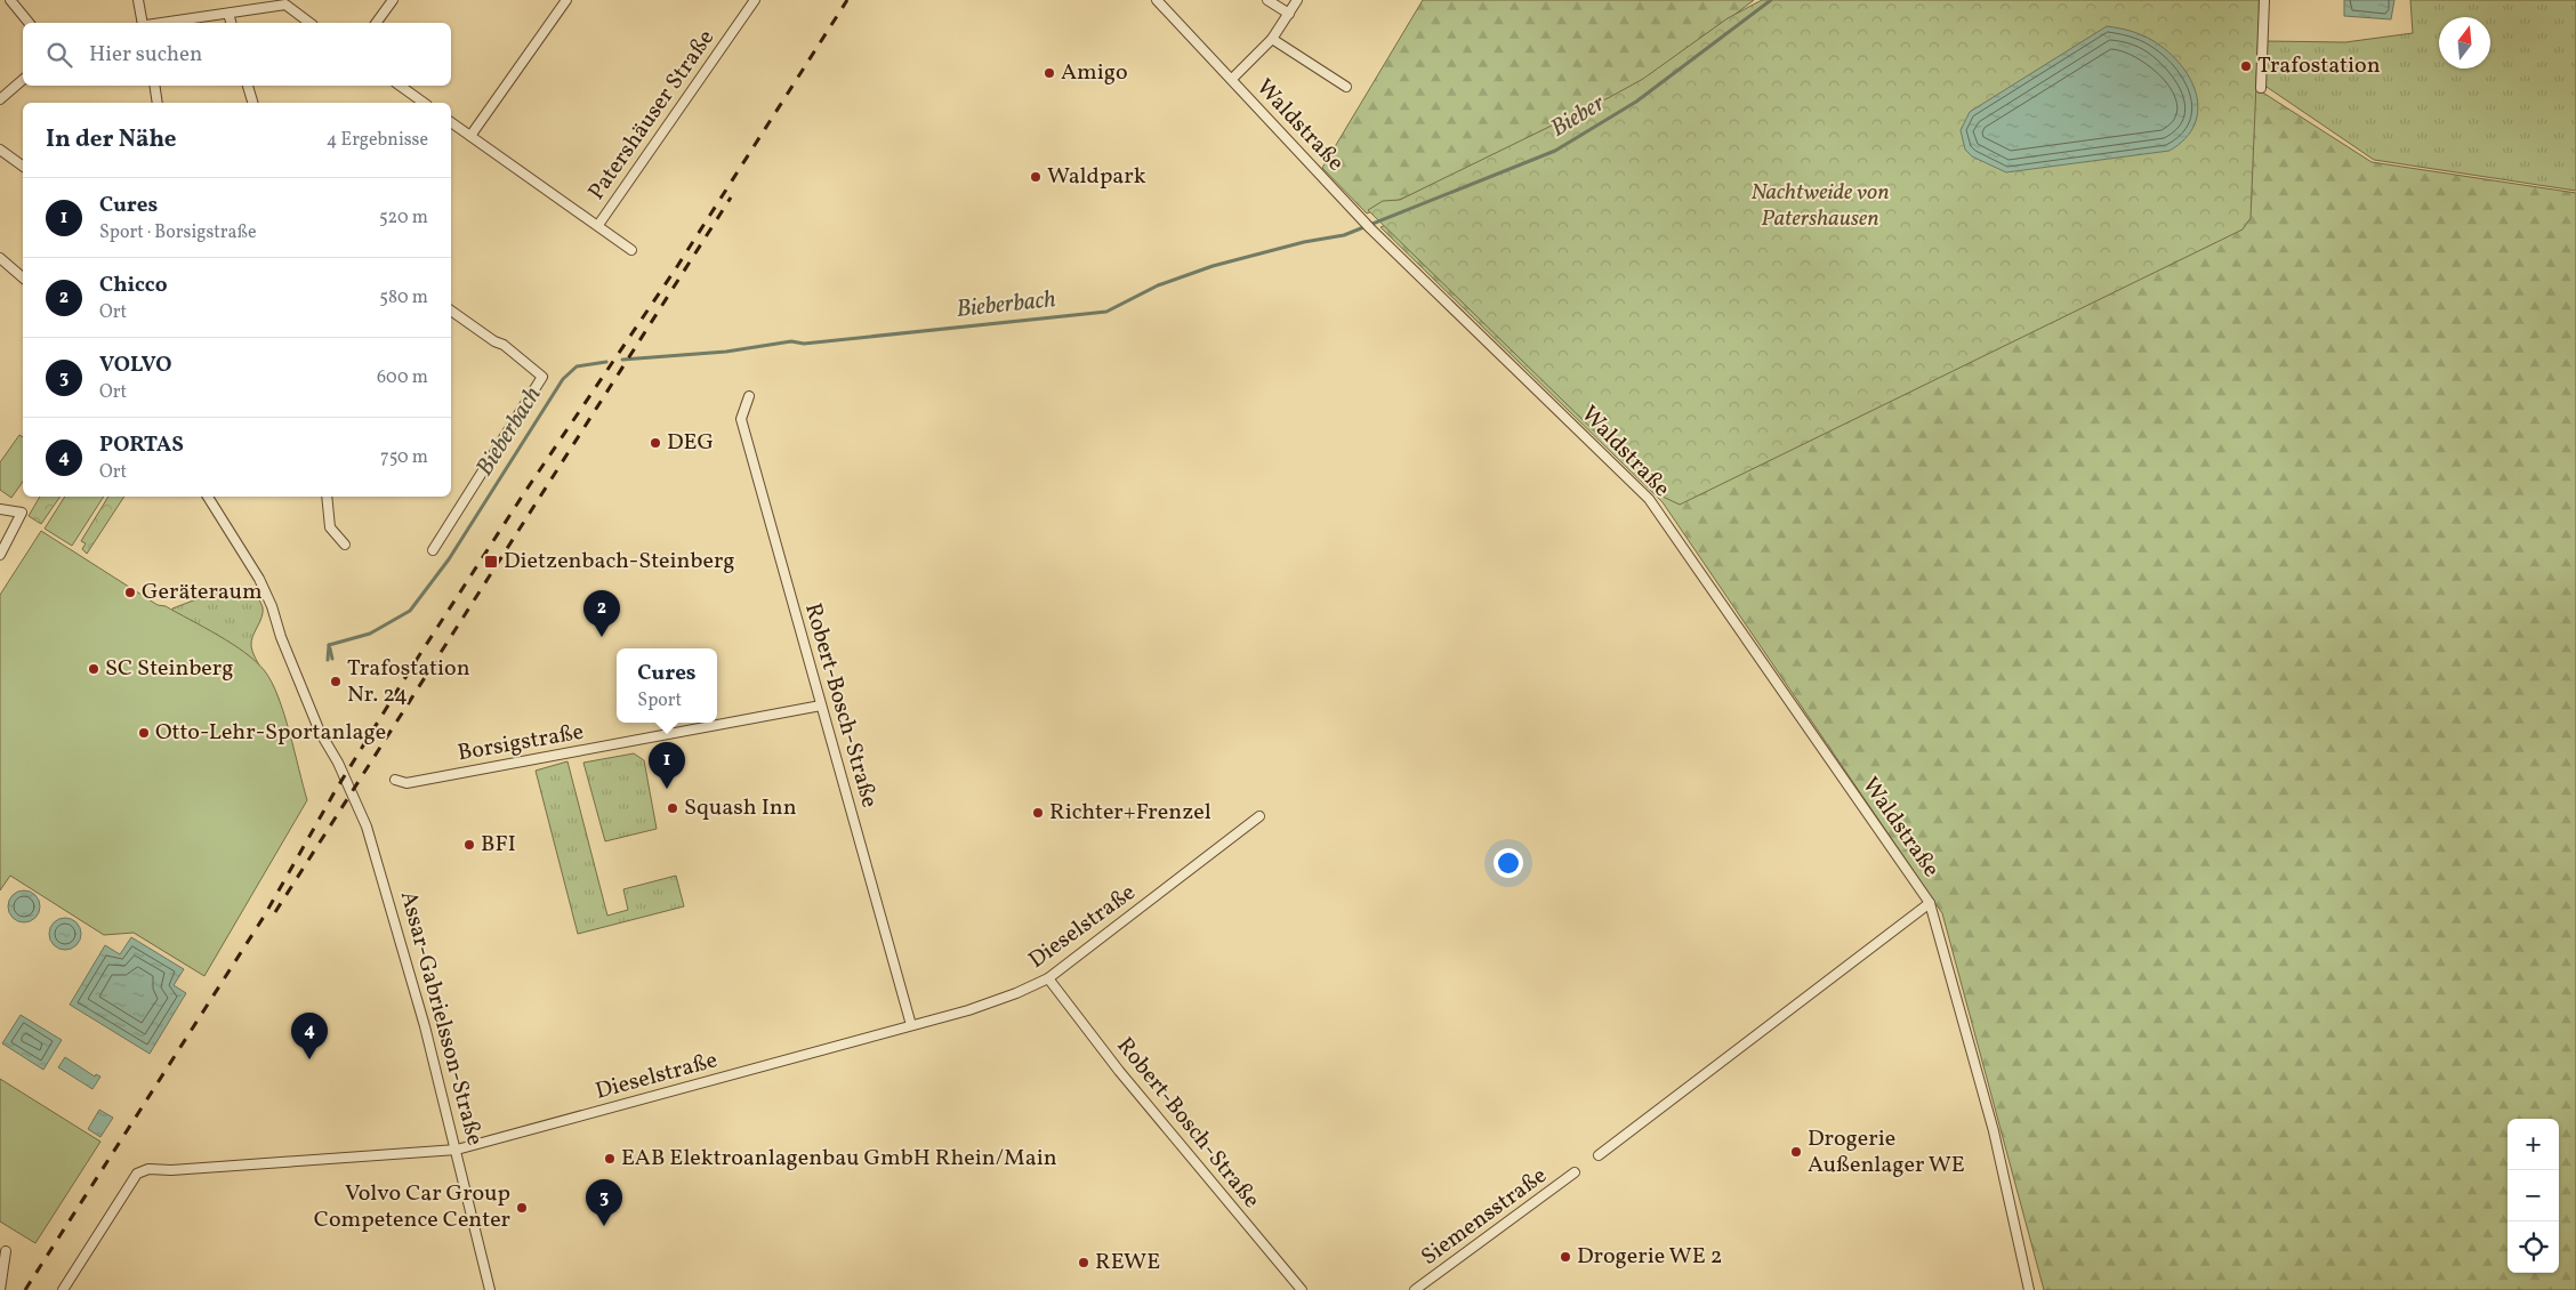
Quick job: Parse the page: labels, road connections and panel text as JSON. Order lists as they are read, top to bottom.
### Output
{
  "streets": {
    "street": [
      "Patershäuser Straße",
      "Waldstraße",
      "Robert-Bosch-Straße",
      "Borsigstraße",
      "Dieselstraße",
      "Assar-Gabrielsson-Straße",
      "Siemensstraße"
    ]
  },
  "crossings": [
    ["Robert-Bosch-Straße", "Borsigstraße"],
    ["Robert-Bosch-Straße", "Dieselstraße"],
    ["Dieselstraße", "Assar-Gabrielsson-Straße"]
  ],
  "water": ["Bieber", "Bieberbach"],
  "parks": ["Nachtweide von Patershausen"],
  "places": {
    "other": [
      "Trafostation",
      "Amigo",
      "Waldpark",
      "DEG",
      "Geräteraum",
      "SC Steinberg",
      "Trafostation Nr. 24",
      "Otto-Lehr-Sportanlage",
      "Squash Inn",
      "Richter+Frenzel",
      "BFI",
      "Drogerie Außenlager WE",
      "EAB Elektroanlagenbau GmbH Rhein/Main",
      "Volvo Car Group Competence Center",
      "Drogerie WE 2",
      "REWE"
    ],
    "transit": ["Dietzenbach-Steinberg"]
  },
  "north": "top",
  "page": {
    "search": "Hier suchen",
    "heading": ["In der Nähe", "4 Ergebnisse"],
    "list": [
      {
        "mark": "1",
        "name": "Cures",
        "note": "Sport · Borsigstraße",
        "value": "520 m"
      },
      {
        "mark": "2",
        "name": "Chicco",
        "note": "Ort",
        "value": "580 m"
      },
      {
        "mark": "3",
        "name": "VOLVO",
        "note": "Ort",
        "value": "600 m"
      },
      {
        "mark": "4",
        "name": "PORTAS",
        "note": "Ort",
        "value": "750 m"
      }
    ],
    "pins": [
      "2",
      "1",
      "4",
      "3"
    ],
    "popup": ["Cures", "Sport"],
    "map_buttons": ["+", "−"]
  }
}
